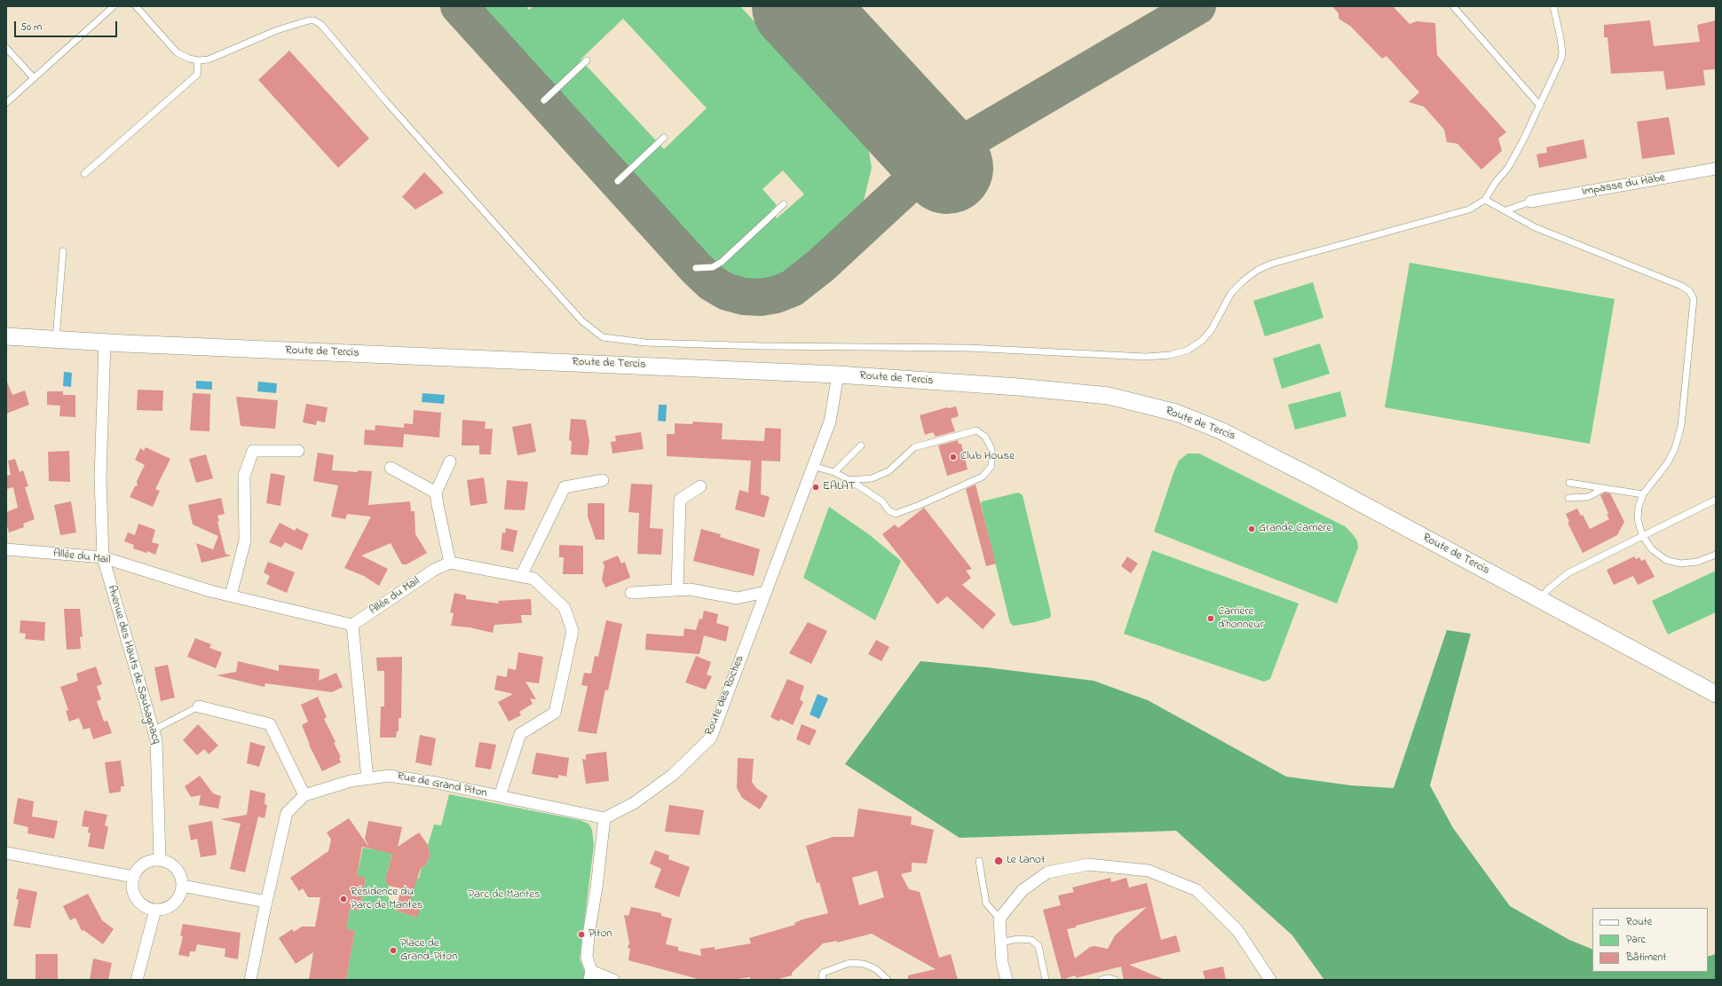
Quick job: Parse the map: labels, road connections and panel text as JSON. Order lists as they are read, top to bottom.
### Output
{
  "streets": {
    "main road": ["Route de Tercis"],
    "street": [
      "Impasse du Habe",
      "Allée du Mail",
      "Avenue des Hauts de Saubagnacq",
      "Route des Roches",
      "Rue de Grand Piton"
    ]
  },
  "crossings": [
    ["Route de Tercis", "Avenue des Hauts de Saubagnacq"],
    ["Route de Tercis", "Route des Roches"],
    ["Allée du Mail", "Avenue des Hauts de Saubagnacq"],
    ["Route des Roches", "Rue de Grand Piton"]
  ],
  "parks": ["Parc de Mantes"],
  "places": [
    "Club House",
    "EALAT",
    "Grande Carrière",
    "Carrière d'honneur",
    "Le Lanot",
    "Résidence du Parc de Mantes",
    "Piton",
    "Place de Grand-Piton"
  ],
  "legend": ["Route", "Parc", "Bâtiment"],
  "scale_bar": "50 m"
}
